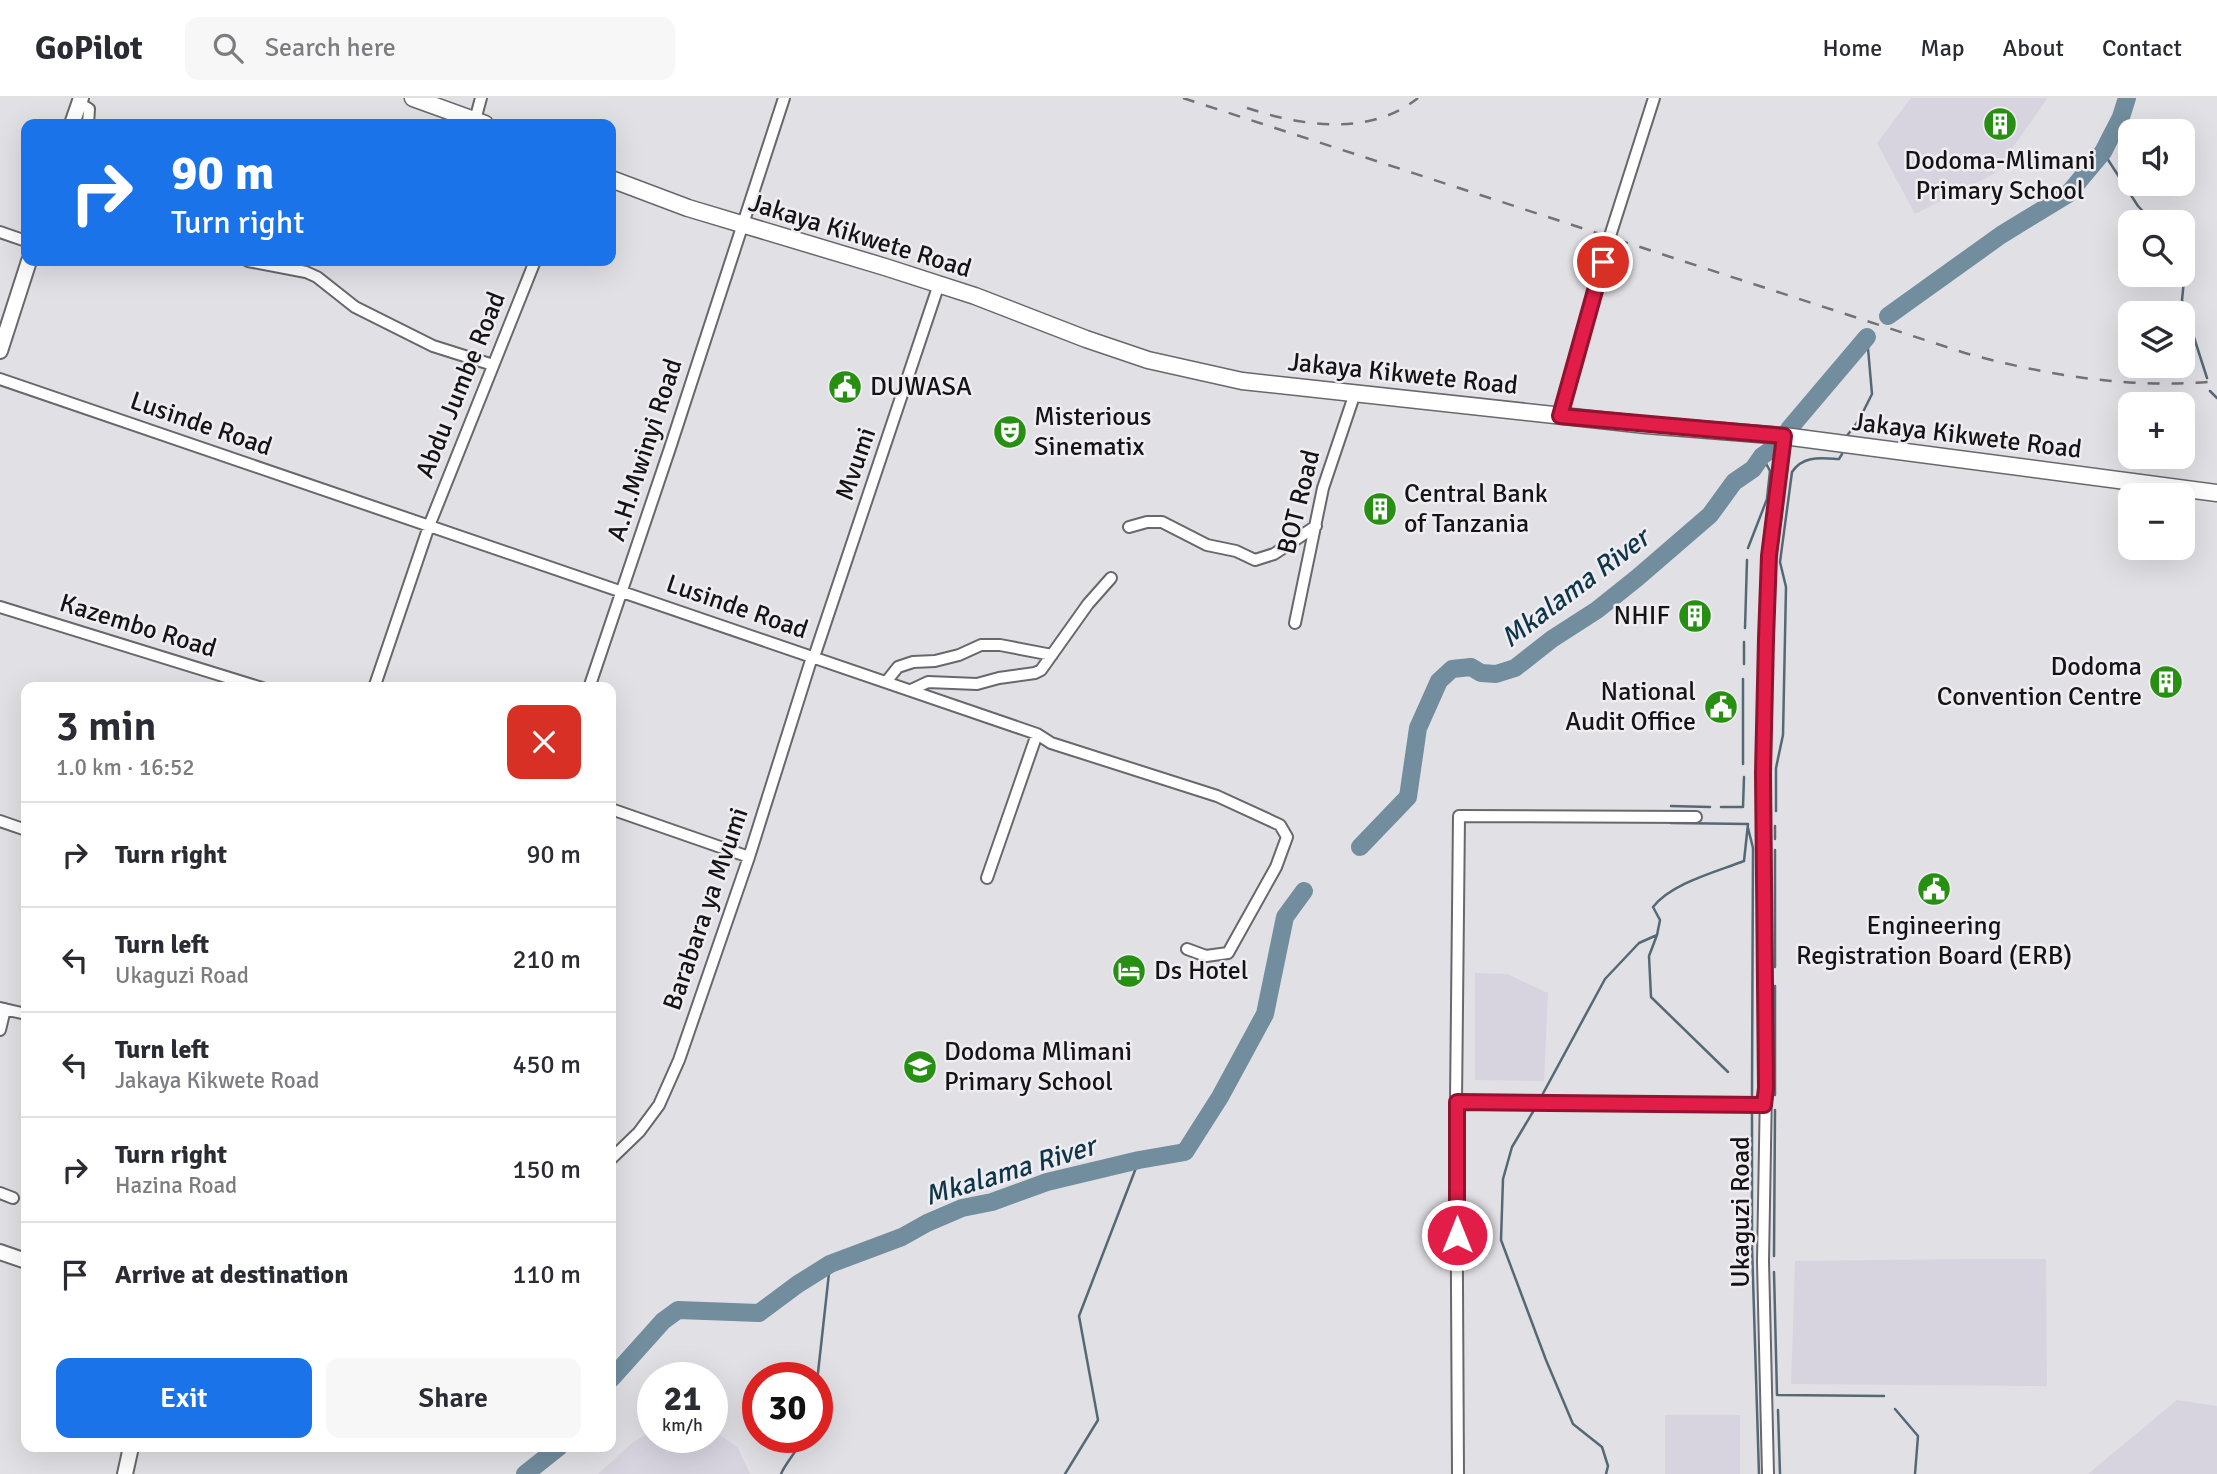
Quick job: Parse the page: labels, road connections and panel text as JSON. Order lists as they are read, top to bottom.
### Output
{
  "streets": {
    "main road": ["Jakaya Kikwete Road"],
    "street": [
      "Abdu Jumbe Road",
      "Lusinde Road",
      "A.H.Mwinyi Road",
      "Mvumi",
      "BOT Road",
      "Kazembo Road",
      "Barabara ya Mvumi",
      "Ukaguzi Road"
    ]
  },
  "crossings": [
    ["Jakaya Kikwete Road", "A.H.Mwinyi Road"],
    ["Jakaya Kikwete Road", "Mvumi"],
    ["Jakaya Kikwete Road", "BOT Road"],
    ["Jakaya Kikwete Road", "Ukaguzi Road"],
    ["Abdu Jumbe Road", "Lusinde Road"],
    ["Lusinde Road", "A.H.Mwinyi Road"],
    ["Lusinde Road", "Mvumi"],
    ["Lusinde Road", "Barabara ya Mvumi"],
    ["Mvumi", "Barabara ya Mvumi"]
  ],
  "water": ["Mkalama River"],
  "places": {
    "building": [
      "Dodoma-Mlimani Primary School",
      "Central Bank of Tanzania",
      "NHIF",
      "Dodoma Convention Centre"
    ],
    "public building": ["DUWASA", "National Audit Office", "Engineering Registration Board (ERB)"],
    "theatre": ["Misterious Sinematix"],
    "hotel": ["Ds Hotel"],
    "school or university": ["Dodoma Mlimani Primary School"]
  },
  "page": {
    "header": "GoPilot",
    "search": "Search here",
    "nav": [
      "Home",
      "Map",
      "About",
      "Contact"
    ],
    "map_buttons": ["+", "−"],
    "turn": ["90 m", "Turn right"],
    "heading": ["3 min", "1.0 km · 16:52"],
    "list": [
      {
        "name": "Turn right",
        "value": "90 m"
      },
      {
        "name": "Turn left",
        "note": "Ukaguzi Road",
        "value": "210 m"
      },
      {
        "name": "Turn left",
        "note": "Jakaya Kikwete Road",
        "value": "450 m"
      },
      {
        "name": "Turn right",
        "note": "Hazina Road",
        "value": "150 m"
      },
      {
        "name": "Arrive at destination",
        "value": "110 m"
      }
    ],
    "buttons": ["Exit", "Share"],
    "speed": "21 km/h",
    "limit": "30"
  }
}
